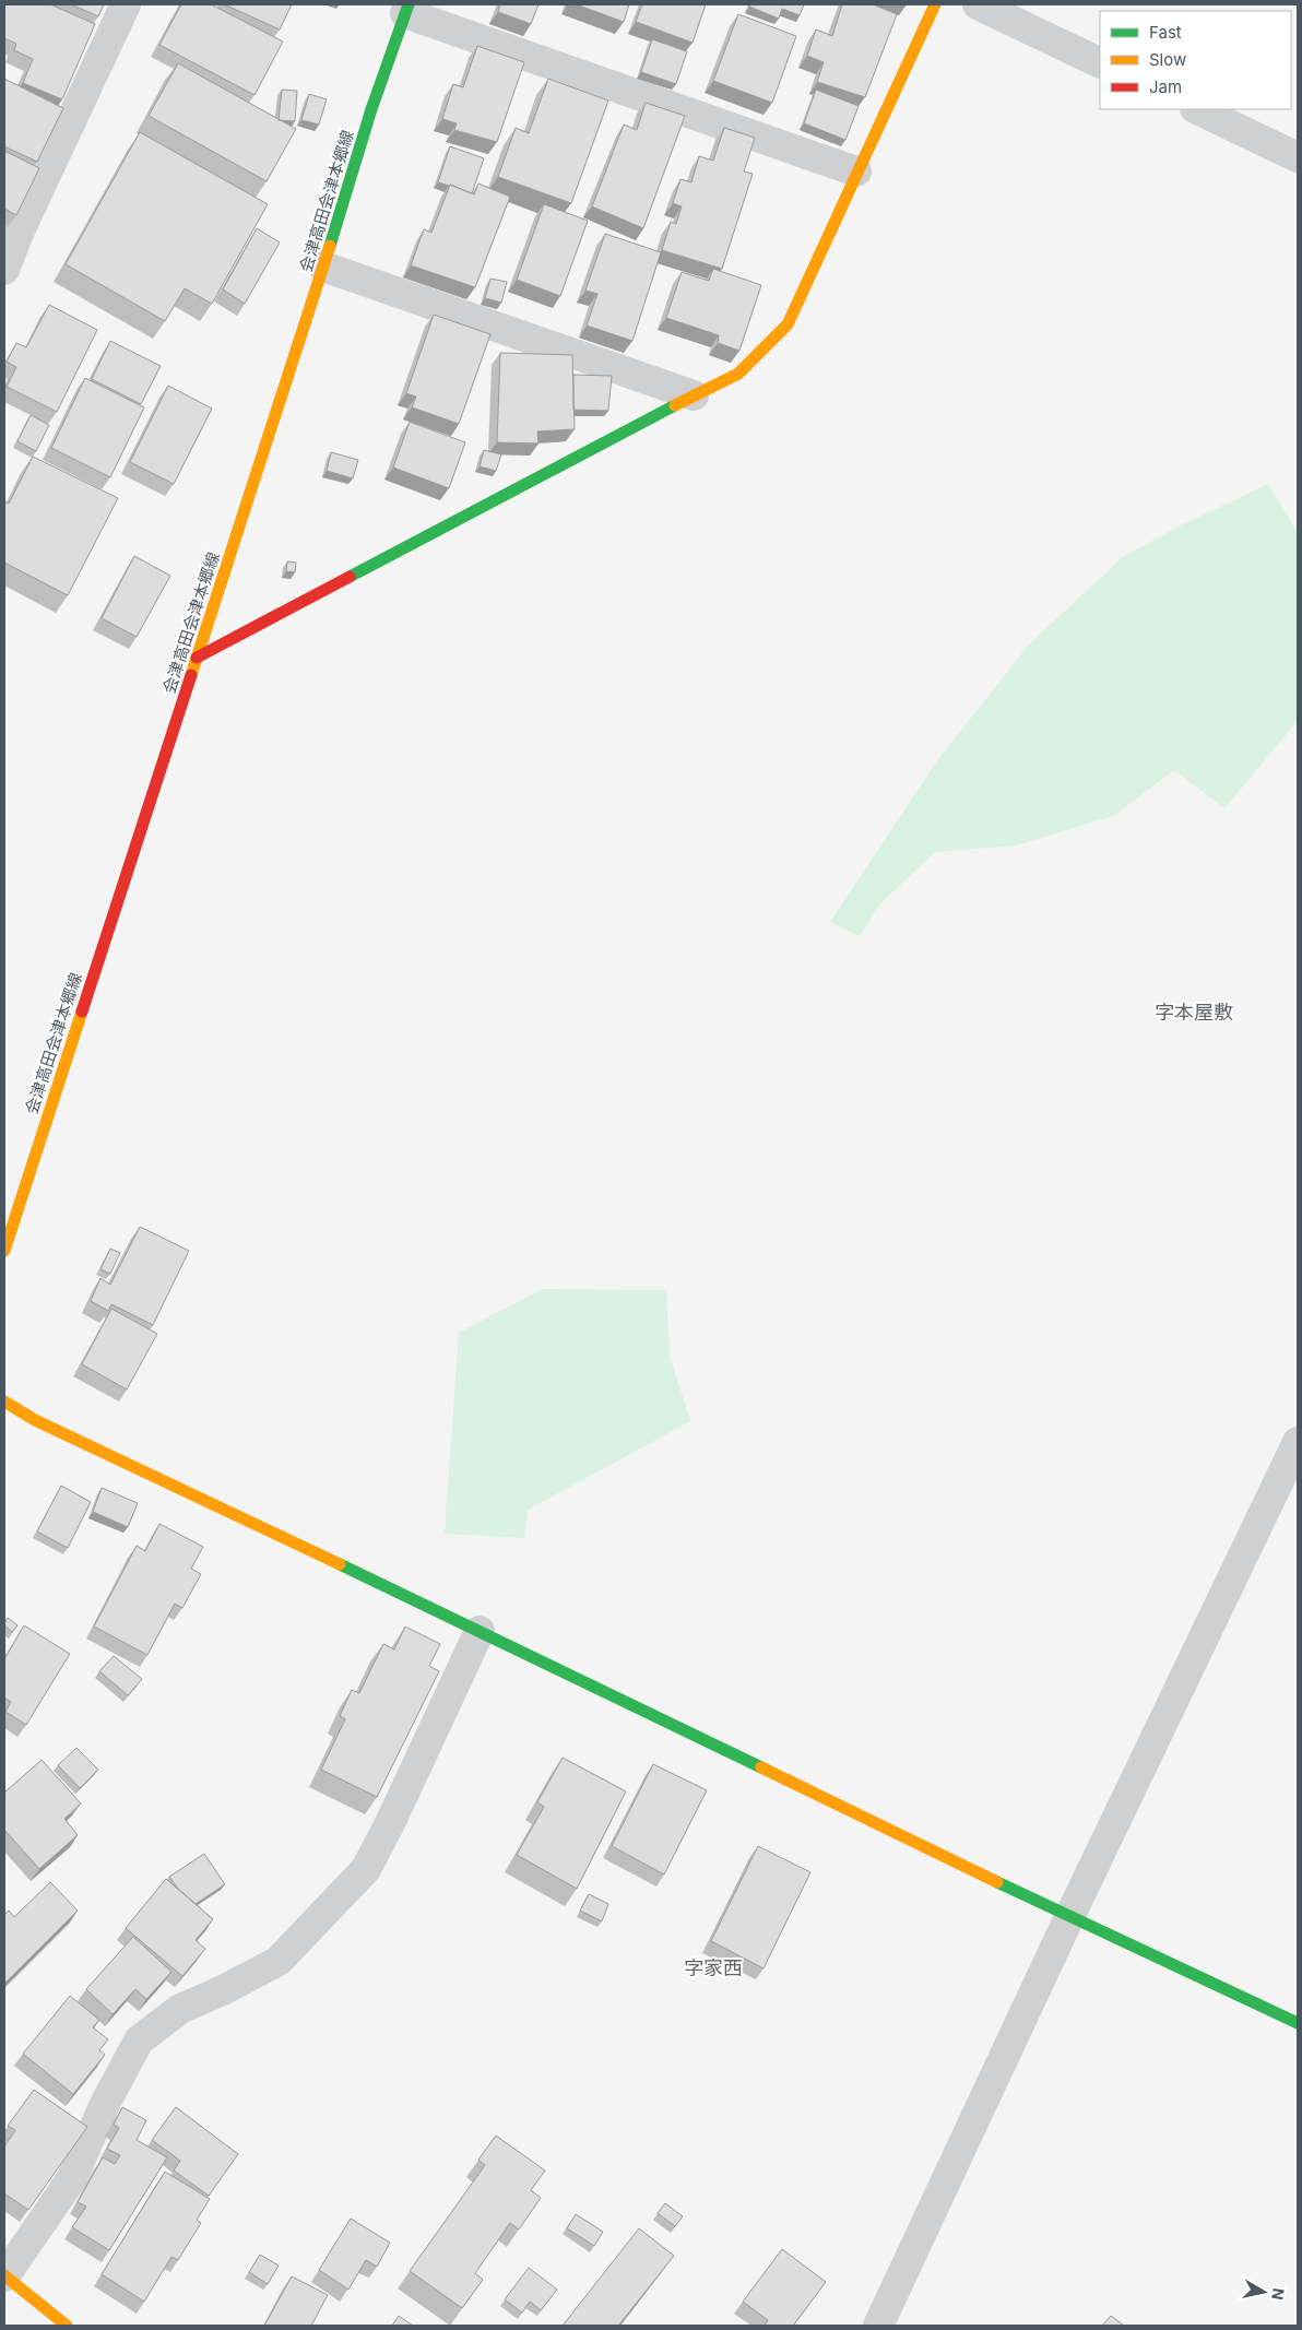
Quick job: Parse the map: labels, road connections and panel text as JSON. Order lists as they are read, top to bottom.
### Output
{
  "streets": {
    "street": ["会津高田会津本郷線"]
  },
  "districts": ["字本屋敷", "字家西"],
  "legend": ["Fast", "Slow", "Jam"],
  "north": "right"
}
